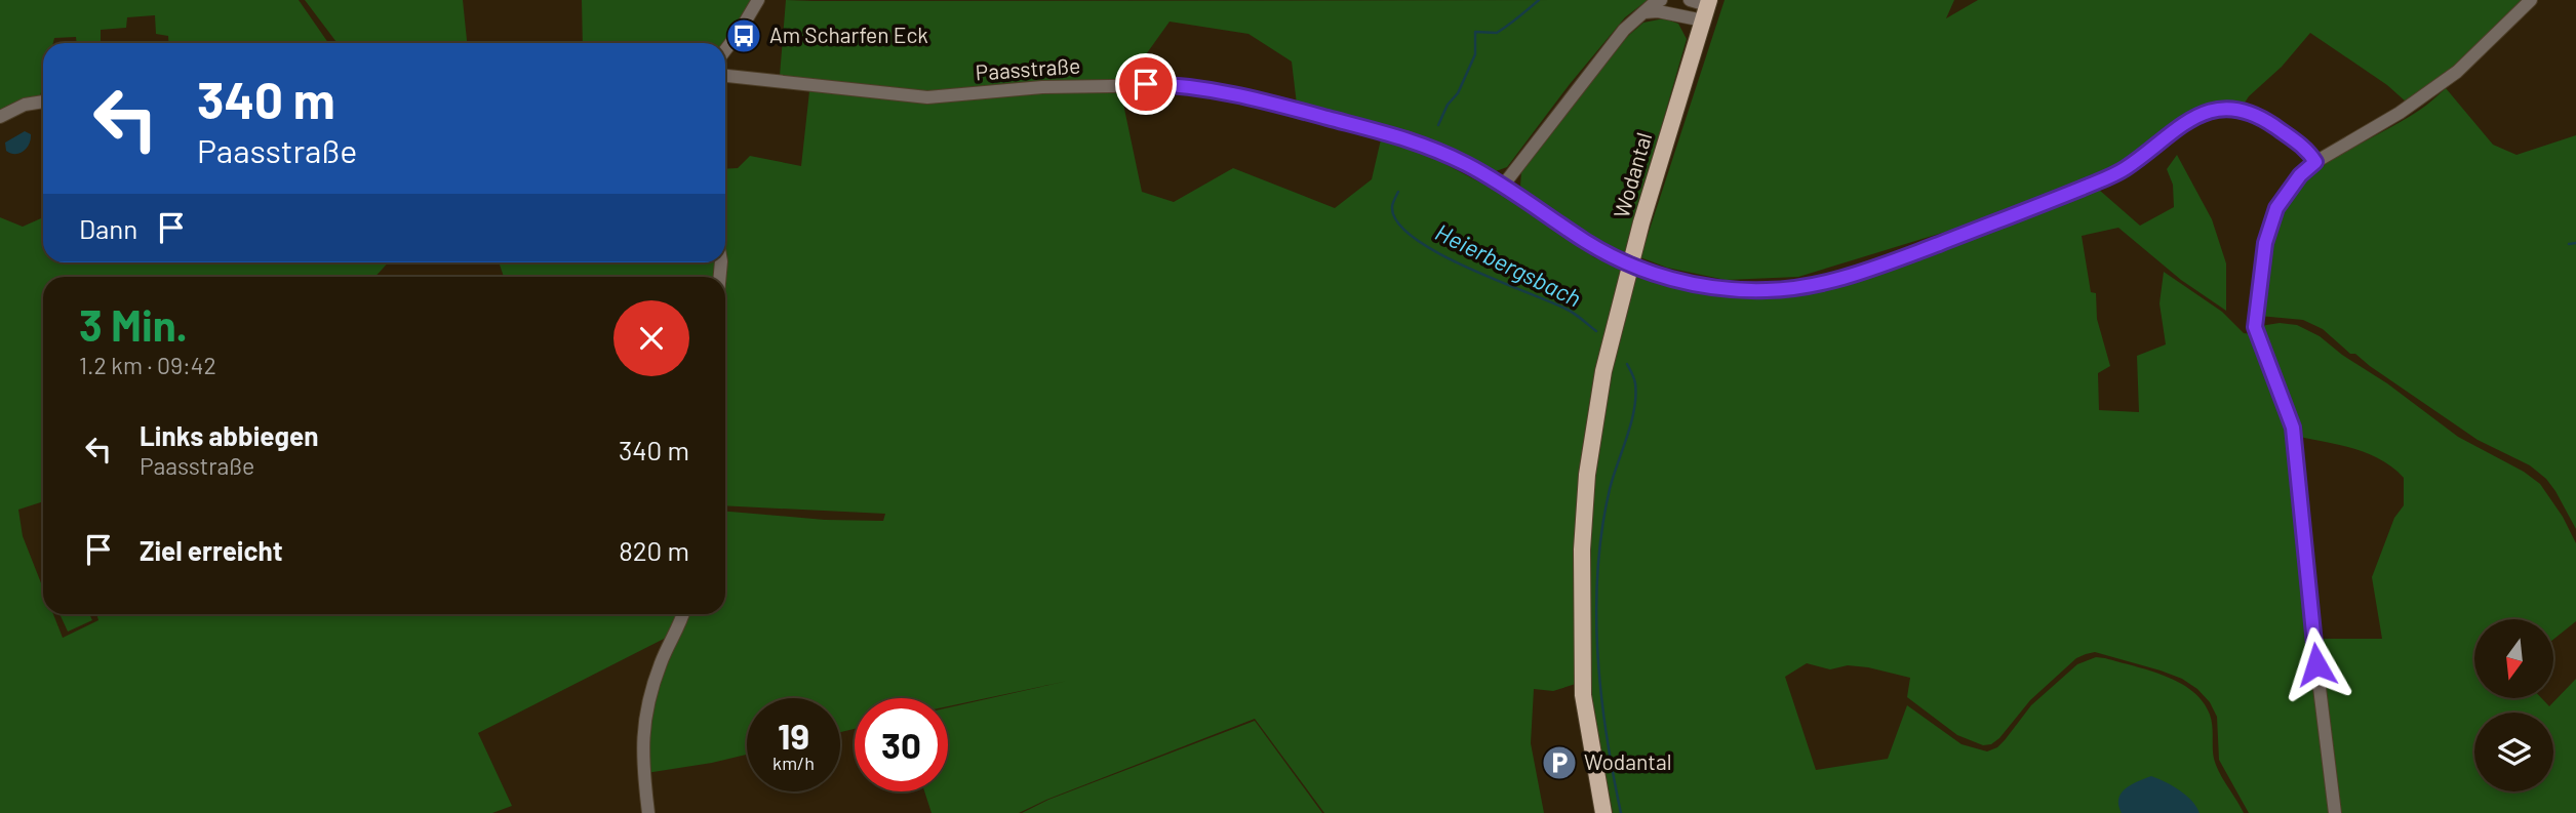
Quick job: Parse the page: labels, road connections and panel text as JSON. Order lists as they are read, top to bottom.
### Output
{
  "streets": {
    "main road": ["Wodantal"],
    "street": ["Paasstraße"]
  },
  "water": ["Heierbergsbach"],
  "places": {
    "bus stop": ["Am Scharfen Eck"],
    "parking": ["Wodantal"]
  },
  "north": "bottom",
  "page": {
    "turn": ["340 m", "Paasstraße"],
    "then": "Dann",
    "heading": ["3 Min.", "1.2 km · 09:42"],
    "list": [
      {
        "name": "Links abbiegen",
        "note": "Paasstraße",
        "value": "340 m"
      },
      {
        "name": "Ziel erreicht",
        "value": "820 m"
      }
    ],
    "speed": "19 km/h",
    "limit": "30"
  }
}
